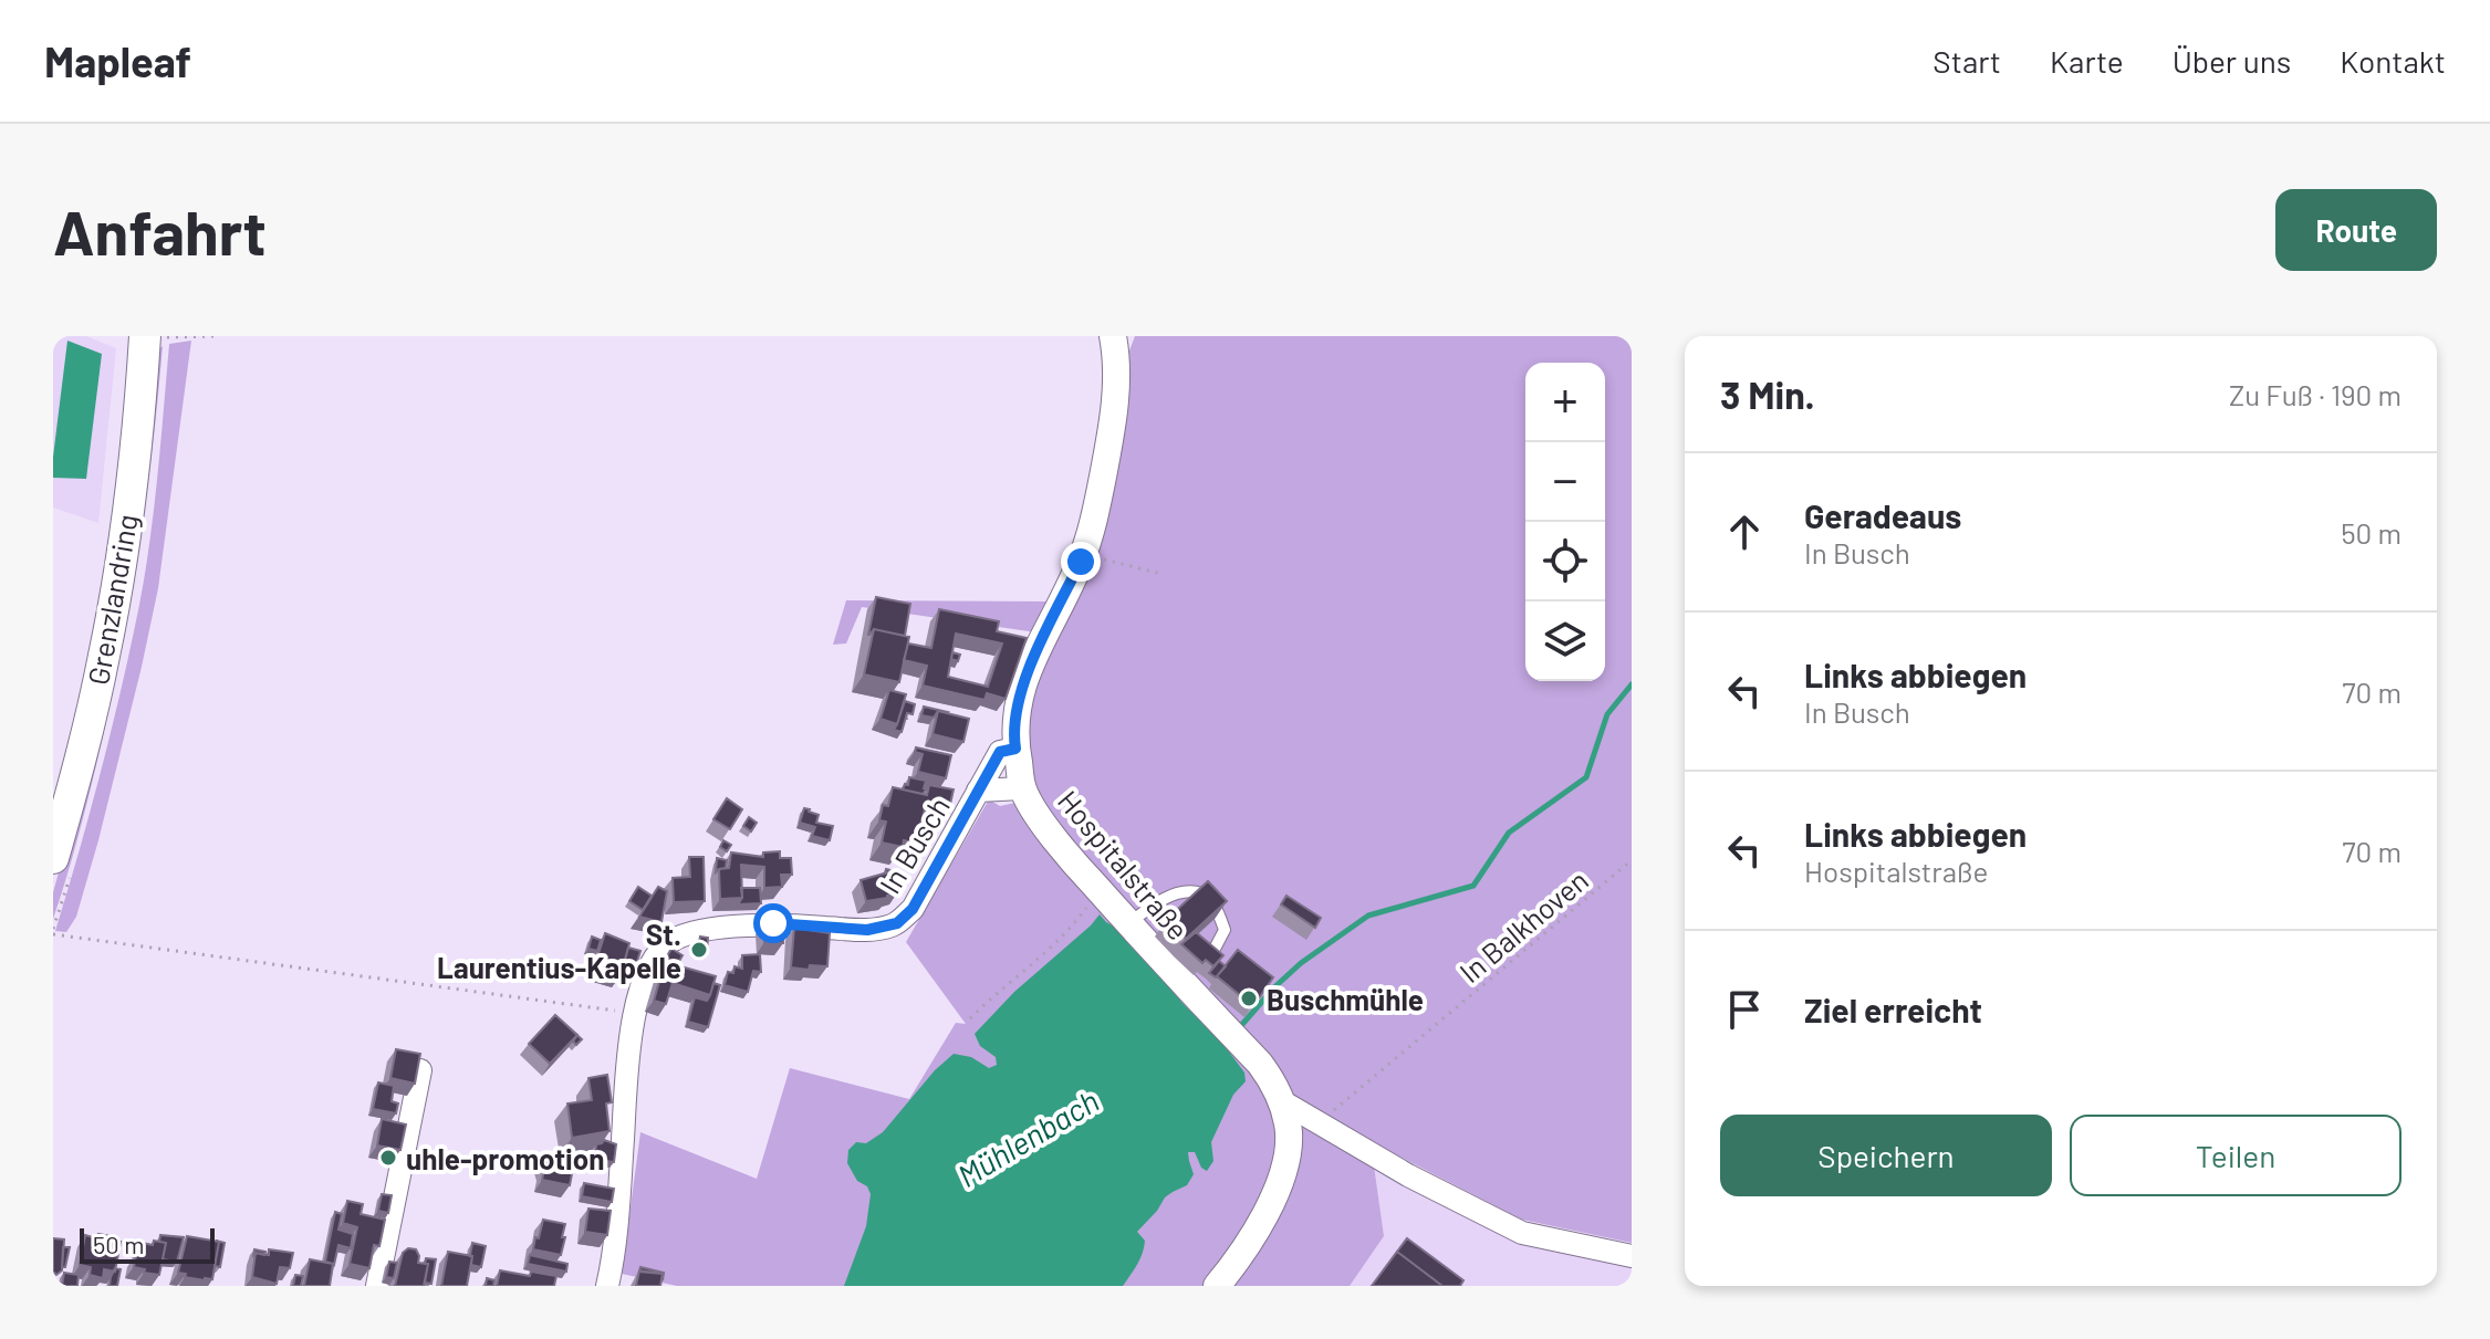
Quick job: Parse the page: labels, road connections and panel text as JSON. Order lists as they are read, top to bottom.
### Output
{
  "streets": {
    "main road": ["Grenzlandring"],
    "street": ["In Busch", "Hospitalstraße"],
    "path": ["In Balkhoven"]
  },
  "crossings": [
    ["In Busch", "Hospitalstraße"]
  ],
  "water": ["Mühlenbach"],
  "places": ["St. Laurentius-Kapelle", "Buschmühle", "uhle-promotion"],
  "scale_bar": "50 m",
  "page": {
    "header": "Mapleaf",
    "nav": [
      "Start",
      "Karte",
      "Über uns",
      "Kontakt"
    ],
    "buttons": [
      "Route",
      ["Speichern", "Teilen"]
    ],
    "title": "Anfahrt",
    "heading": ["3 Min.", "Zu Fuß · 190 m"],
    "map_buttons": ["+", "−"],
    "list": [
      ["Geradeaus", "In Busch", "50 m"],
      ["Links abbiegen", "In Busch", "70 m"],
      ["Links abbiegen", "Hospitalstraße", "70 m"],
      "Ziel erreicht"
    ],
    "scale": "50 m"
  }
}
